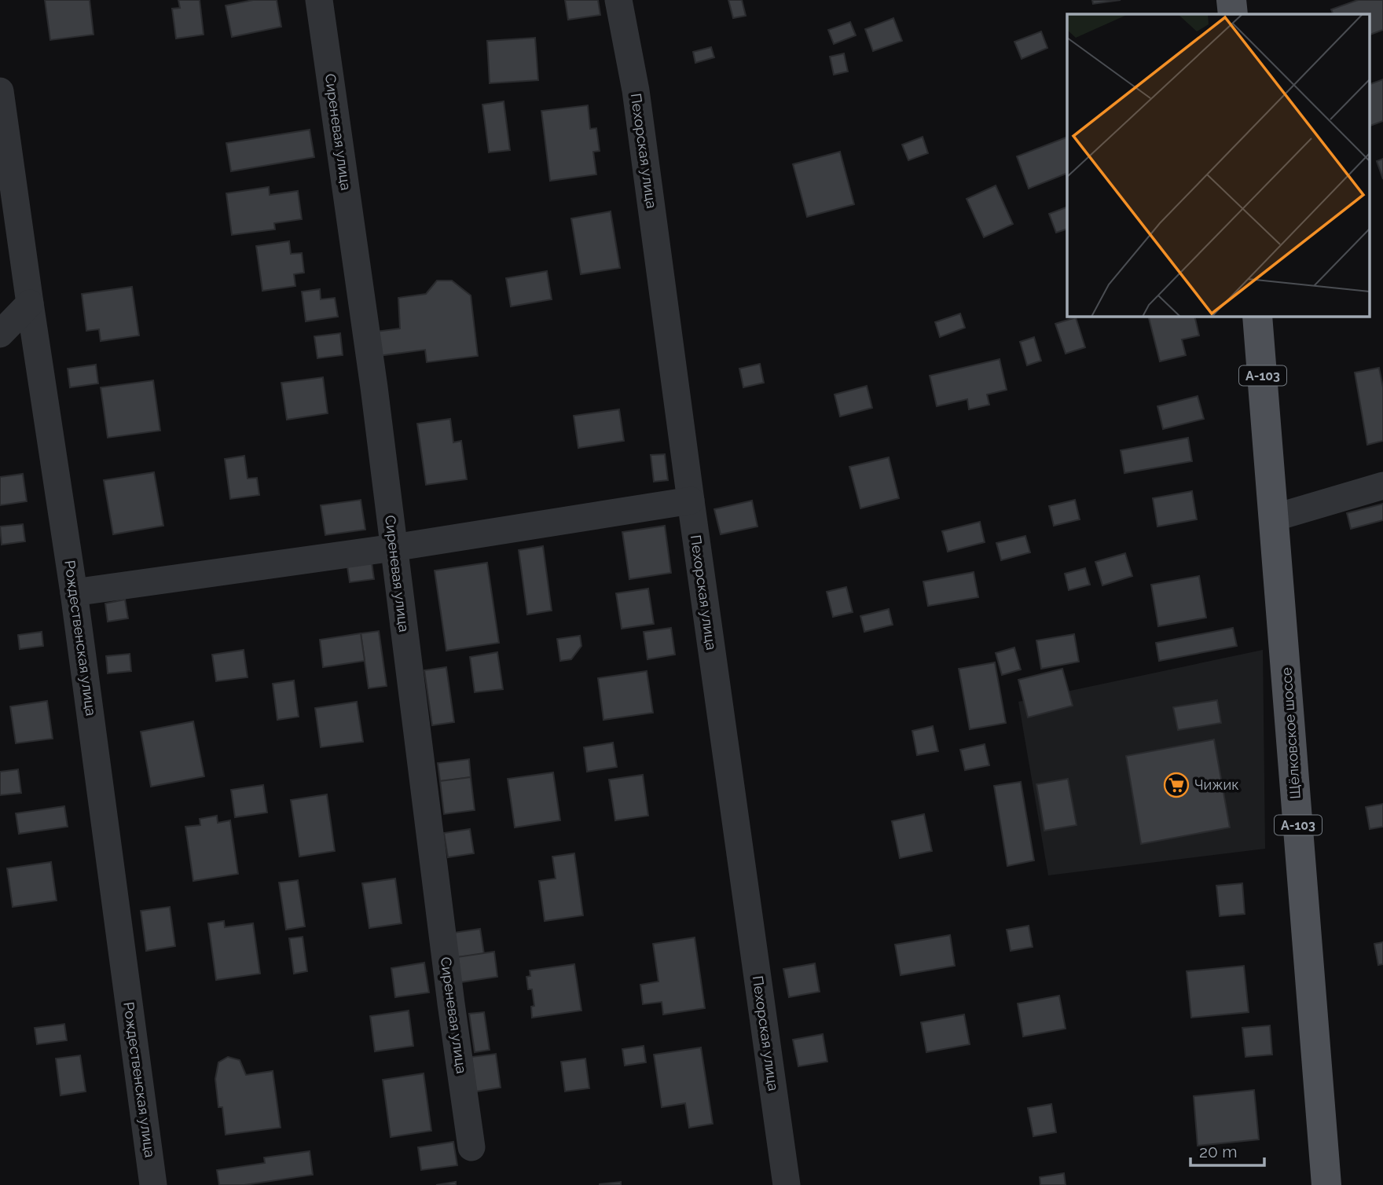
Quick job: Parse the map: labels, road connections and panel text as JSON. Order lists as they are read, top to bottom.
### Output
{
  "streets": {
    "main road": ["А-103", "Щёлковское шоссе"],
    "street": ["Сиреневая улица", "Пехорская улица", "Рождественская улица"]
  },
  "places": {
    "supermarket": ["Чижик"]
  },
  "scale_bar": "20 m"
}
